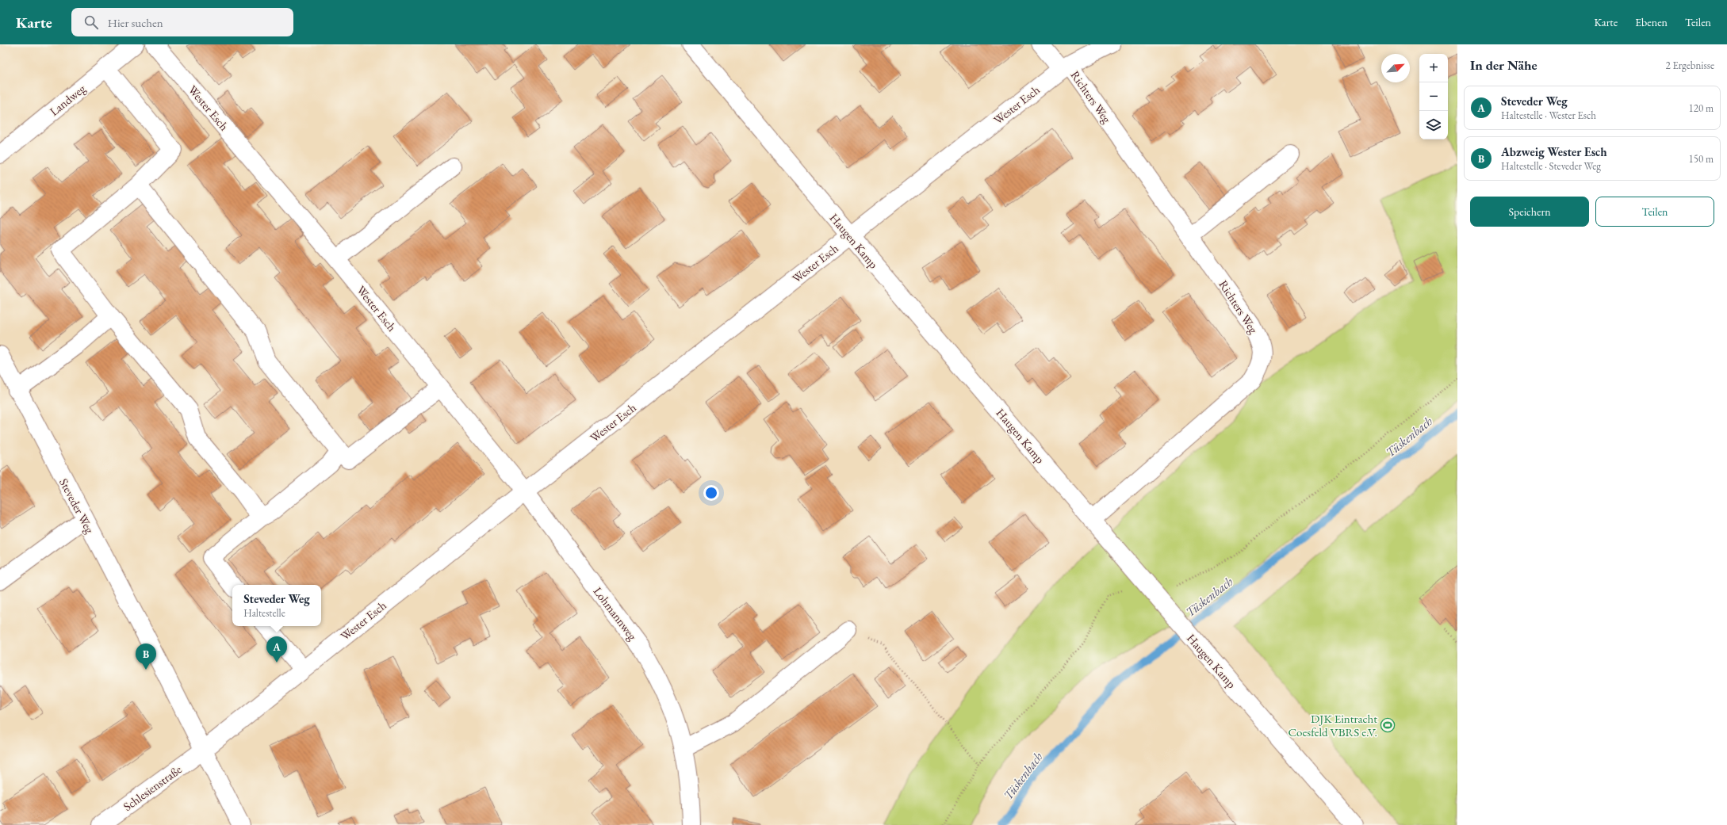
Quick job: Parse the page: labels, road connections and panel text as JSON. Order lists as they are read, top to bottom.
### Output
{
  "streets": {
    "street": [
      "Richters Weg",
      "Landweg",
      "Wester Esch",
      "Haugen Kamp",
      "Steveder Weg",
      "Lohmannweg",
      "Schlesienstraße"
    ]
  },
  "crossings": [
    ["Richters Weg", "Wester Esch"],
    ["Richters Weg", "Haugen Kamp"],
    ["Wester Esch", "Haugen Kamp"],
    ["Wester Esch", "Steveder Weg"],
    ["Wester Esch", "Lohmannweg"],
    ["Wester Esch", "Schlesienstraße"],
    ["Steveder Weg", "Schlesienstraße"]
  ],
  "water": ["Tüskenbach"],
  "places": {
    "sports": ["DJK Eintracht Coesfeld VBRS e.V."]
  },
  "north": "top right",
  "page": {
    "header": "Karte",
    "search": "Hier suchen",
    "nav": ["Karte", "Ebenen", "Teilen"],
    "heading": ["In der Nähe", "2 Ergebnisse"],
    "map_buttons": ["+", "−"],
    "list": [
      {
        "mark": "A",
        "name": "Steveder Weg",
        "note": "Haltestelle · Wester Esch",
        "value": "120 m"
      },
      {
        "mark": "B",
        "name": "Abzweig Wester Esch",
        "note": "Haltestelle · Steveder Weg",
        "value": "150 m"
      }
    ],
    "buttons": ["Speichern", "Teilen"],
    "popup": ["Steveder Weg", "Haltestelle"],
    "pins": ["A", "B"]
  }
}
